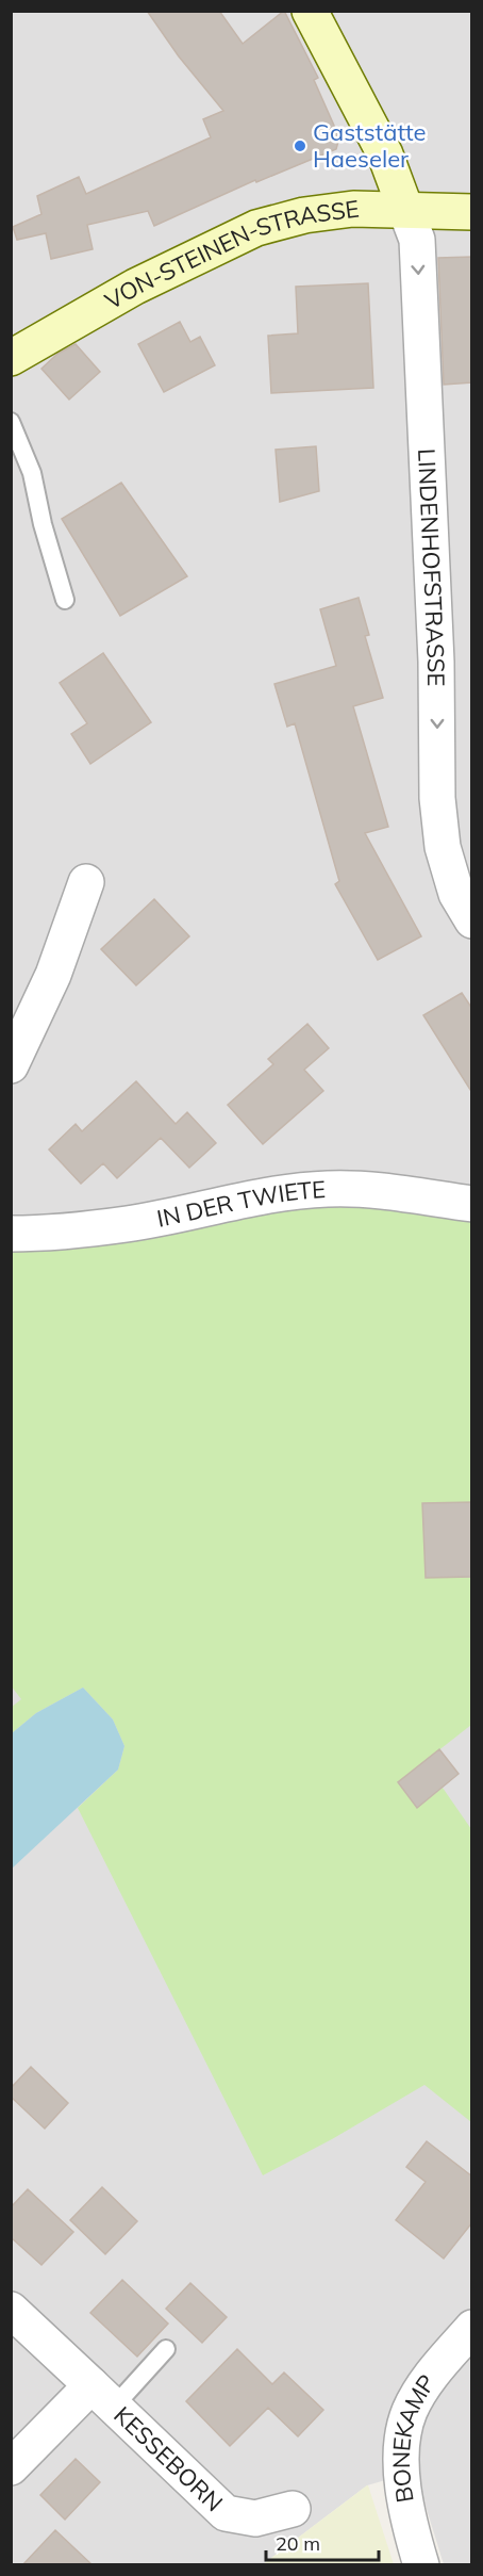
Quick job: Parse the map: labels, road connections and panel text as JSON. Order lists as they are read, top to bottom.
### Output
{
  "streets": {
    "main road": ["VON-STEINEN-STRASSE"],
    "street": [
      "LINDENHOFSTRASSE",
      "IN DER TWIETE",
      "BONEKAMP",
      "KESSEBORN"
    ]
  },
  "crossings": [
    ["VON-STEINEN-STRASSE", "LINDENHOFSTRASSE"]
  ],
  "one_way": ["LINDENHOFSTRASSE"],
  "places": ["Gaststätte Haeseler"],
  "scale_bar": "20 m"
}
